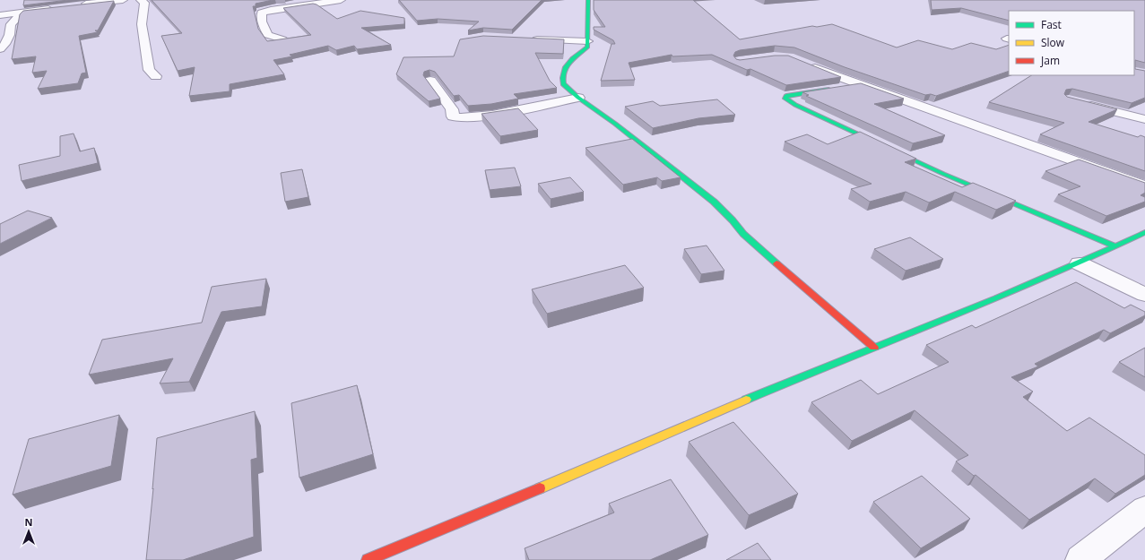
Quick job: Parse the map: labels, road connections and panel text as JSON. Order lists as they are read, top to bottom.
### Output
{
  "legend": ["Fast", "Slow", "Jam"],
  "north": "top"
}
